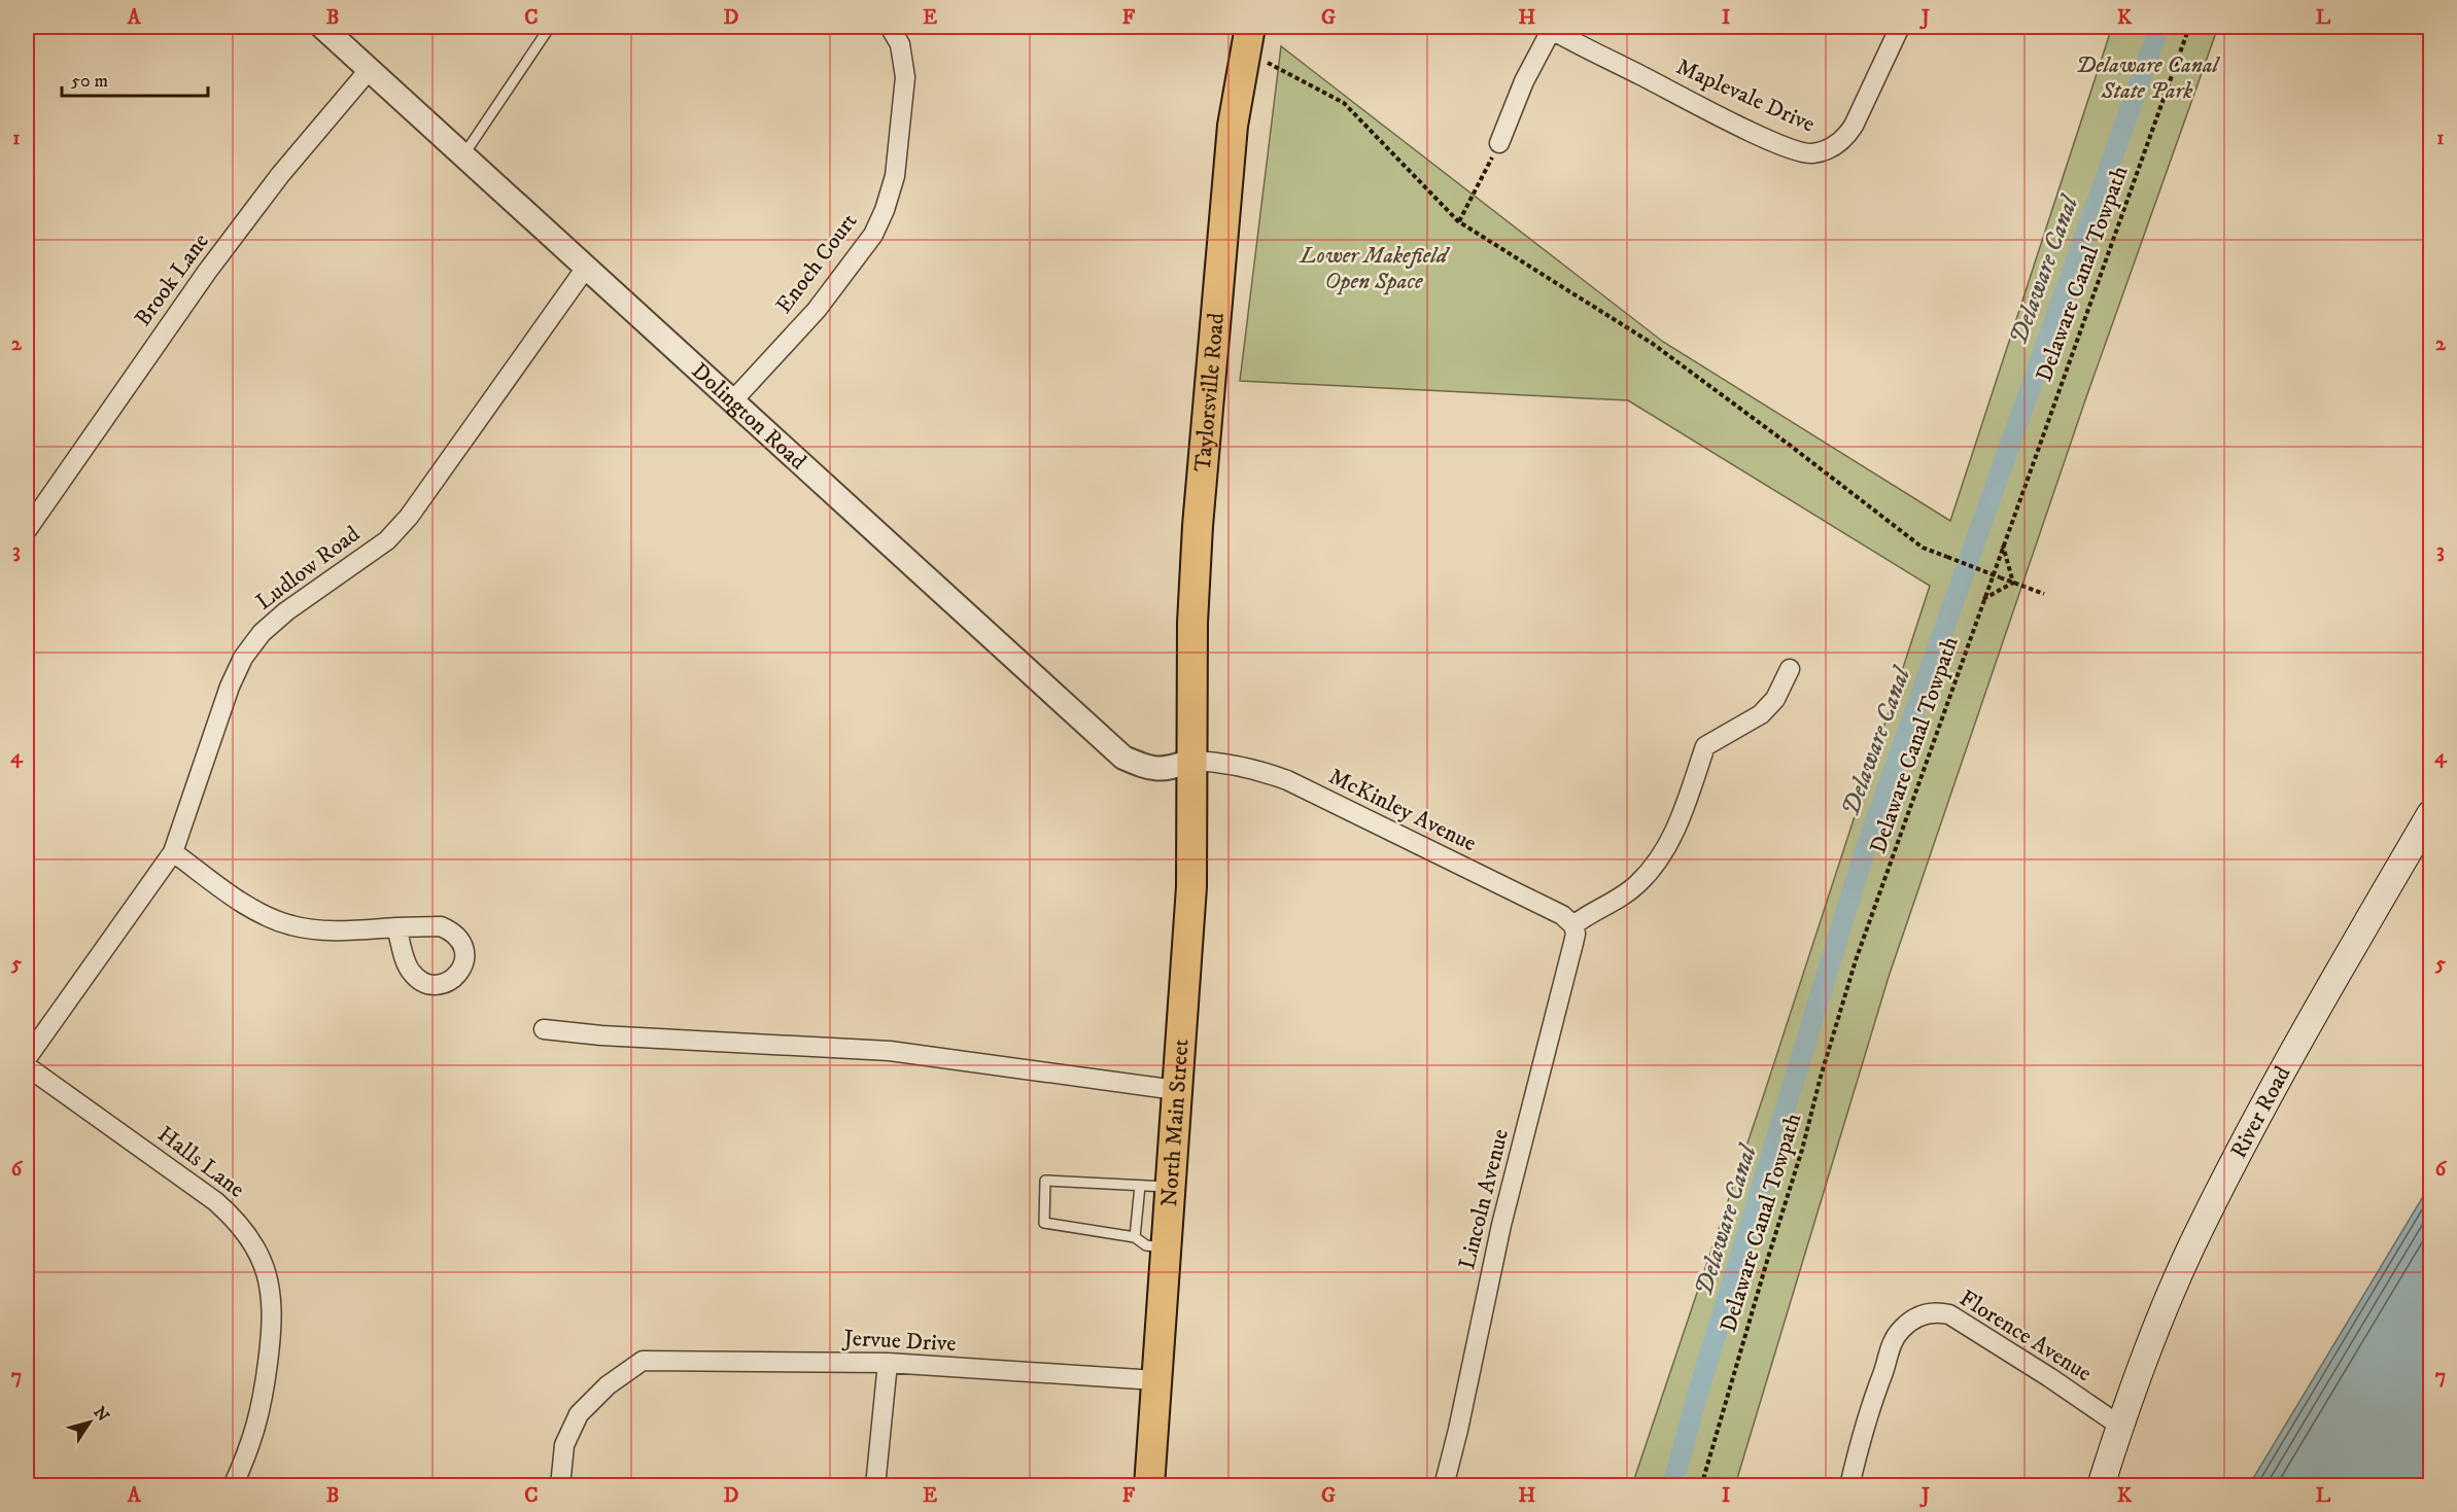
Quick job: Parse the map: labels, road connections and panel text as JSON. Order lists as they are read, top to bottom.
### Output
{
  "streets": {
    "main road": ["Taylorsville Road", "River Road", "North Main Street"],
    "street": [
      "Maplevale Drive",
      "Enoch Court",
      "Brook Lane",
      "Dolington Road",
      "Ludlow Road",
      "McKinley Avenue",
      "Halls Lane",
      "Lincoln Avenue",
      "Florence Avenue",
      "Jervue Drive"
    ],
    "path": ["Delaware Canal Towpath"]
  },
  "crossings": [
    ["Enoch Court", "Dolington Road"],
    ["Brook Lane", "Dolington Road"],
    ["Taylorsville Road", "Dolington Road"],
    ["Taylorsville Road", "McKinley Avenue"],
    ["Taylorsville Road", "North Main Street"],
    ["Dolington Road", "Ludlow Road"],
    ["Dolington Road", "McKinley Avenue"],
    ["Dolington Road", "North Main Street"],
    ["McKinley Avenue", "North Main Street"],
    ["McKinley Avenue", "Lincoln Avenue"],
    ["River Road", "Florence Avenue"],
    ["North Main Street", "Jervue Drive"]
  ],
  "water": ["Delaware Canal"],
  "parks": ["Delaware Canal State Park", "Lower Makefield Open Space"],
  "scale_bar": "50 m",
  "north": "top right",
  "grid": {
    "columns": [
      "A",
      "B",
      "C",
      "D",
      "E",
      "F",
      "G",
      "H",
      "I",
      "J",
      "K",
      "L"
    ],
    "rows": [
      "1",
      "2",
      "3",
      "4",
      "5",
      "6",
      "7"
    ]
  }
}
